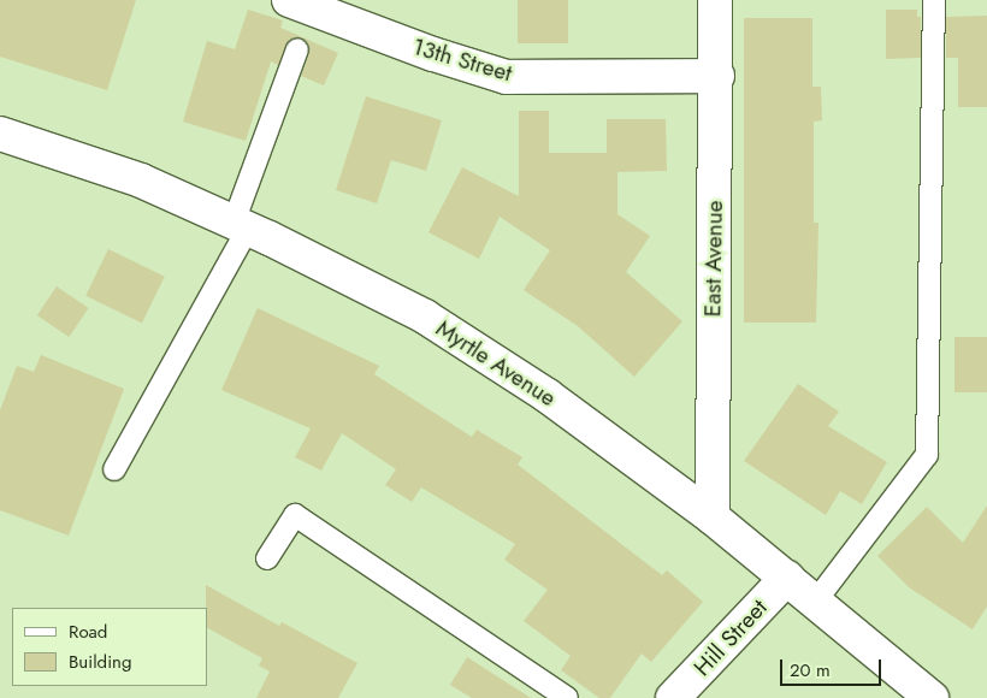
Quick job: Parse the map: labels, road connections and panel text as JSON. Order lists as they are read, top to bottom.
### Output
{
  "streets": {
    "street": [
      "13th Street",
      "East Avenue",
      "Myrtle Avenue",
      "Hill Street"
    ]
  },
  "crossings": [
    ["13th Street", "East Avenue"],
    ["East Avenue", "Myrtle Avenue"],
    ["Myrtle Avenue", "Hill Street"]
  ],
  "legend": ["Road", "Building"],
  "scale_bar": "20 m"
}
